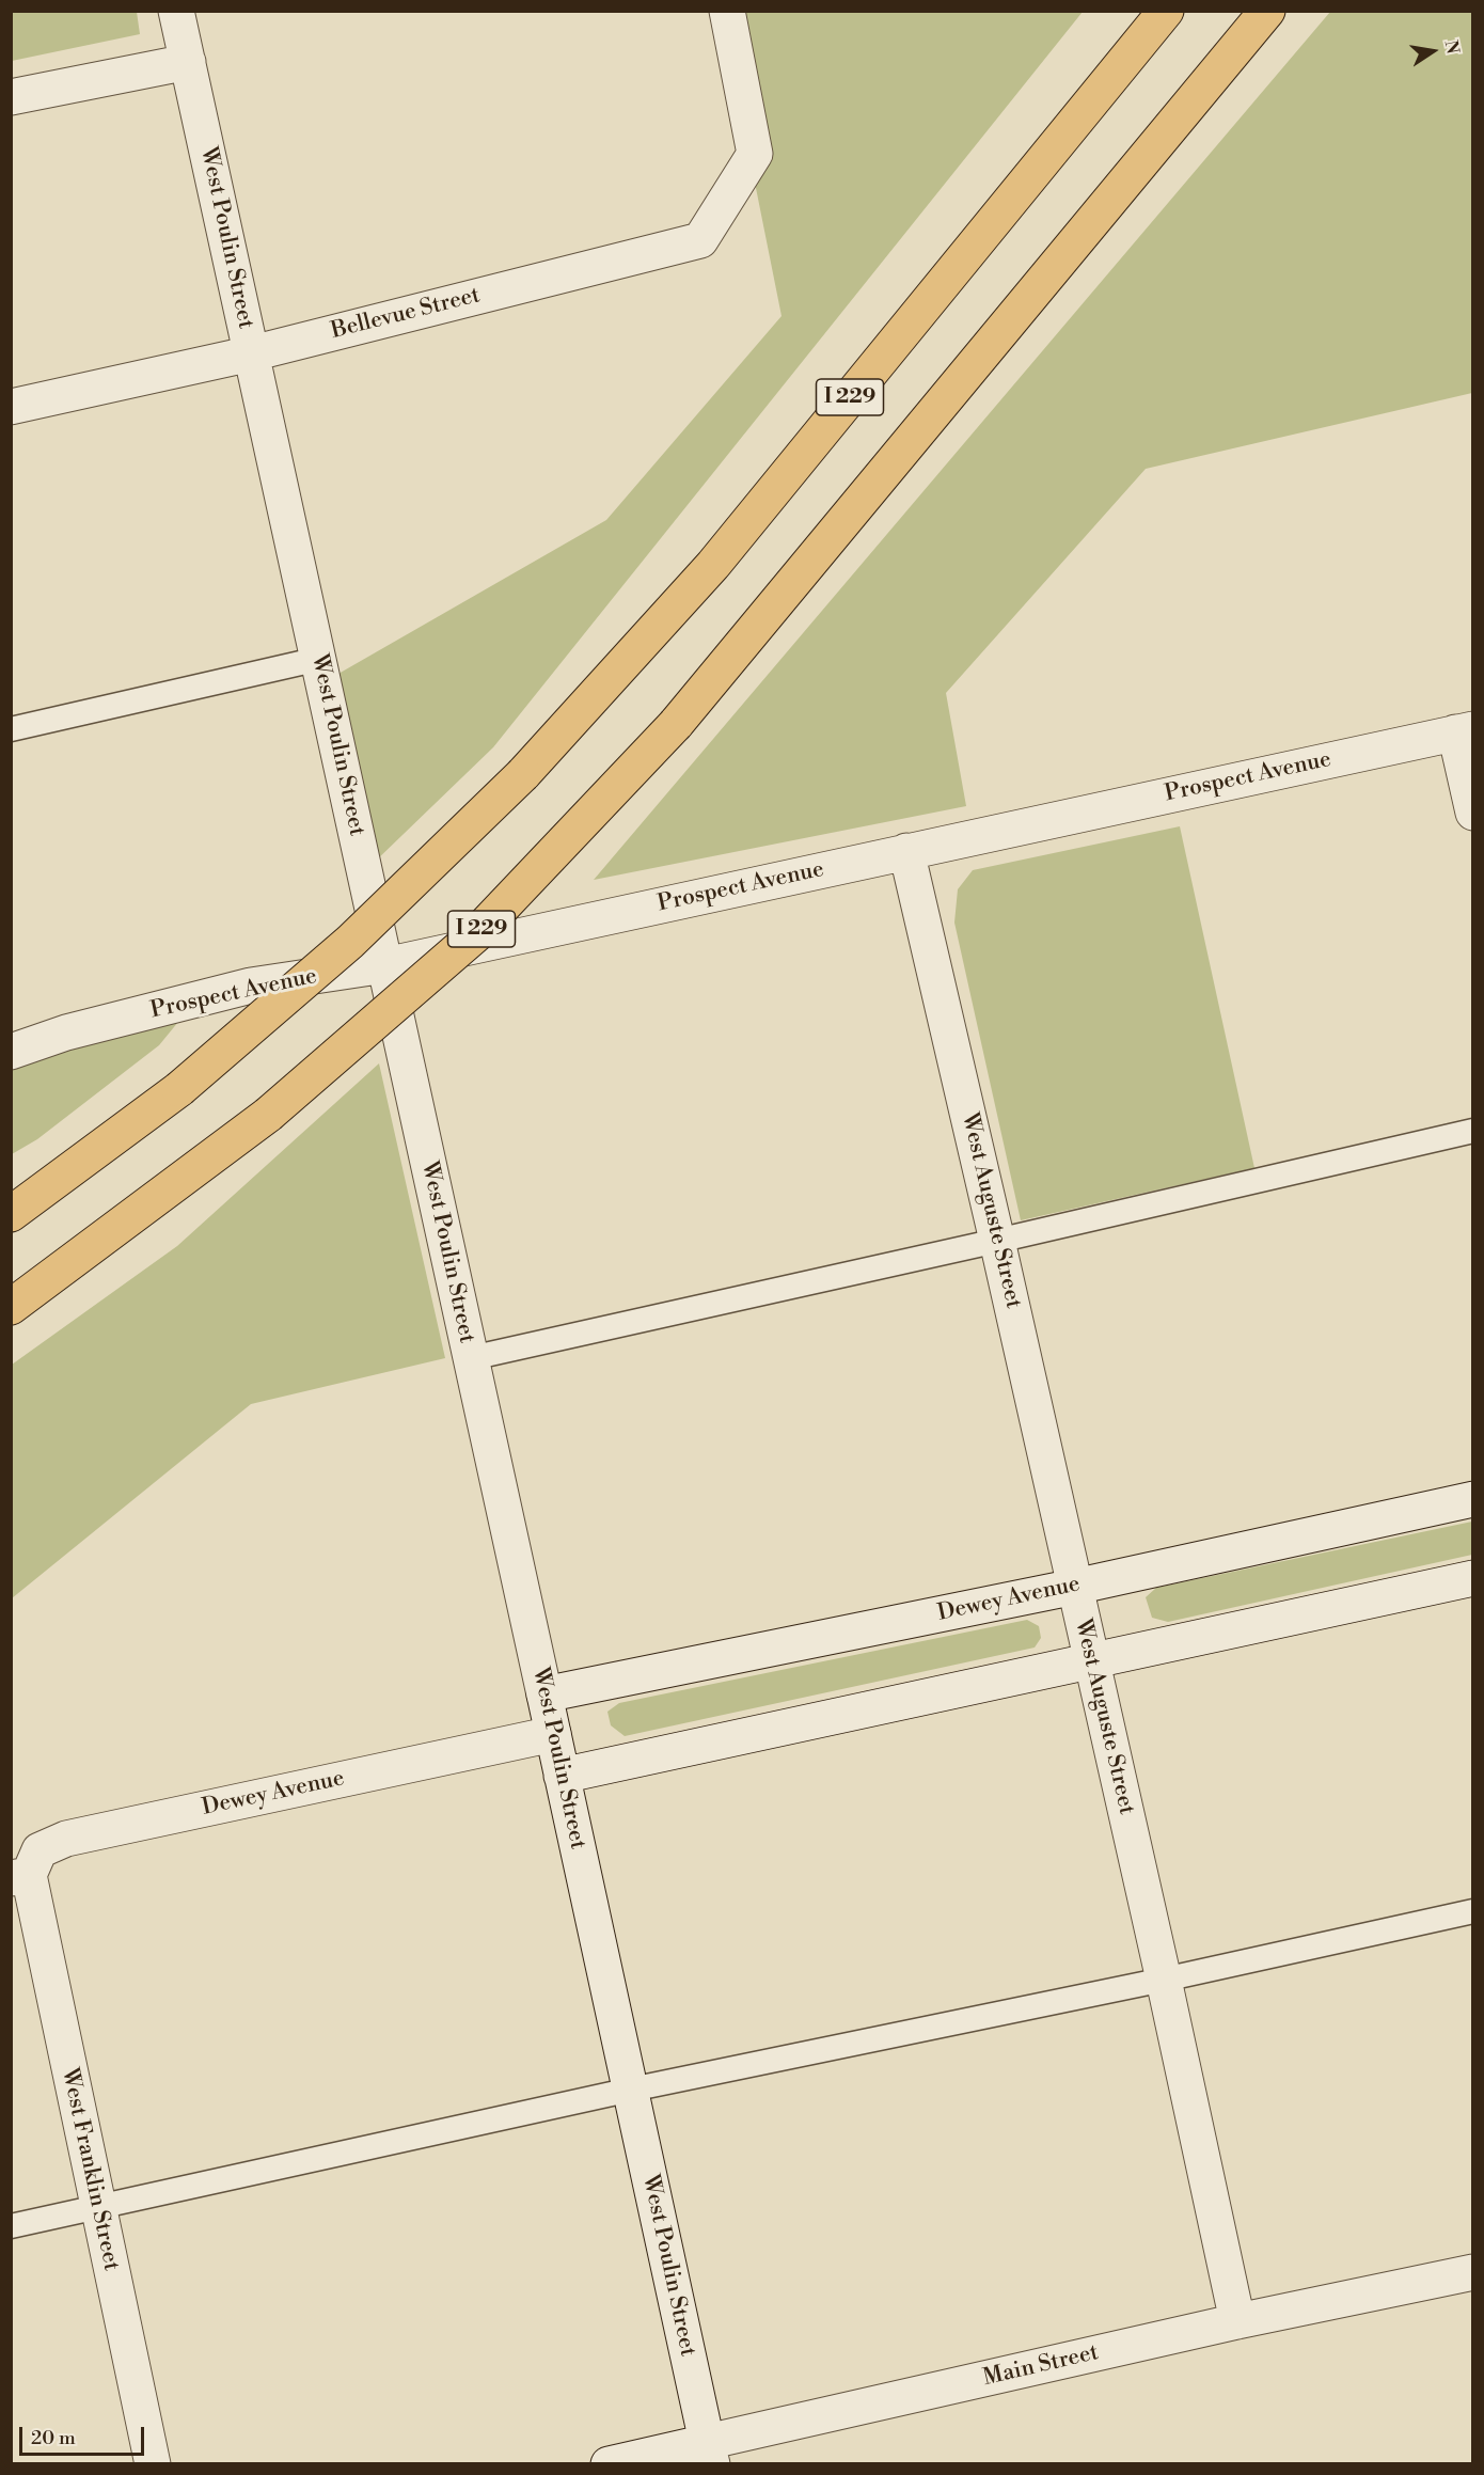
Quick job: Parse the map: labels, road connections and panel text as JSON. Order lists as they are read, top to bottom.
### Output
{
  "streets": {
    "highway": ["I 229"],
    "street": [
      "West Poulin Street",
      "Bellevue Street",
      "Prospect Avenue",
      "West Auguste Street",
      "Dewey Avenue",
      "West Franklin Street",
      "Main Street"
    ]
  },
  "crossings": [
    ["West Poulin Street", "Bellevue Street"],
    ["West Poulin Street", "Prospect Avenue"],
    ["West Poulin Street", "Dewey Avenue"],
    ["West Poulin Street", "Main Street"],
    ["Prospect Avenue", "West Auguste Street"],
    ["West Auguste Street", "Dewey Avenue"],
    ["West Auguste Street", "Main Street"],
    ["Dewey Avenue", "West Franklin Street"]
  ],
  "scale_bar": "20 m",
  "north": "right"
}
